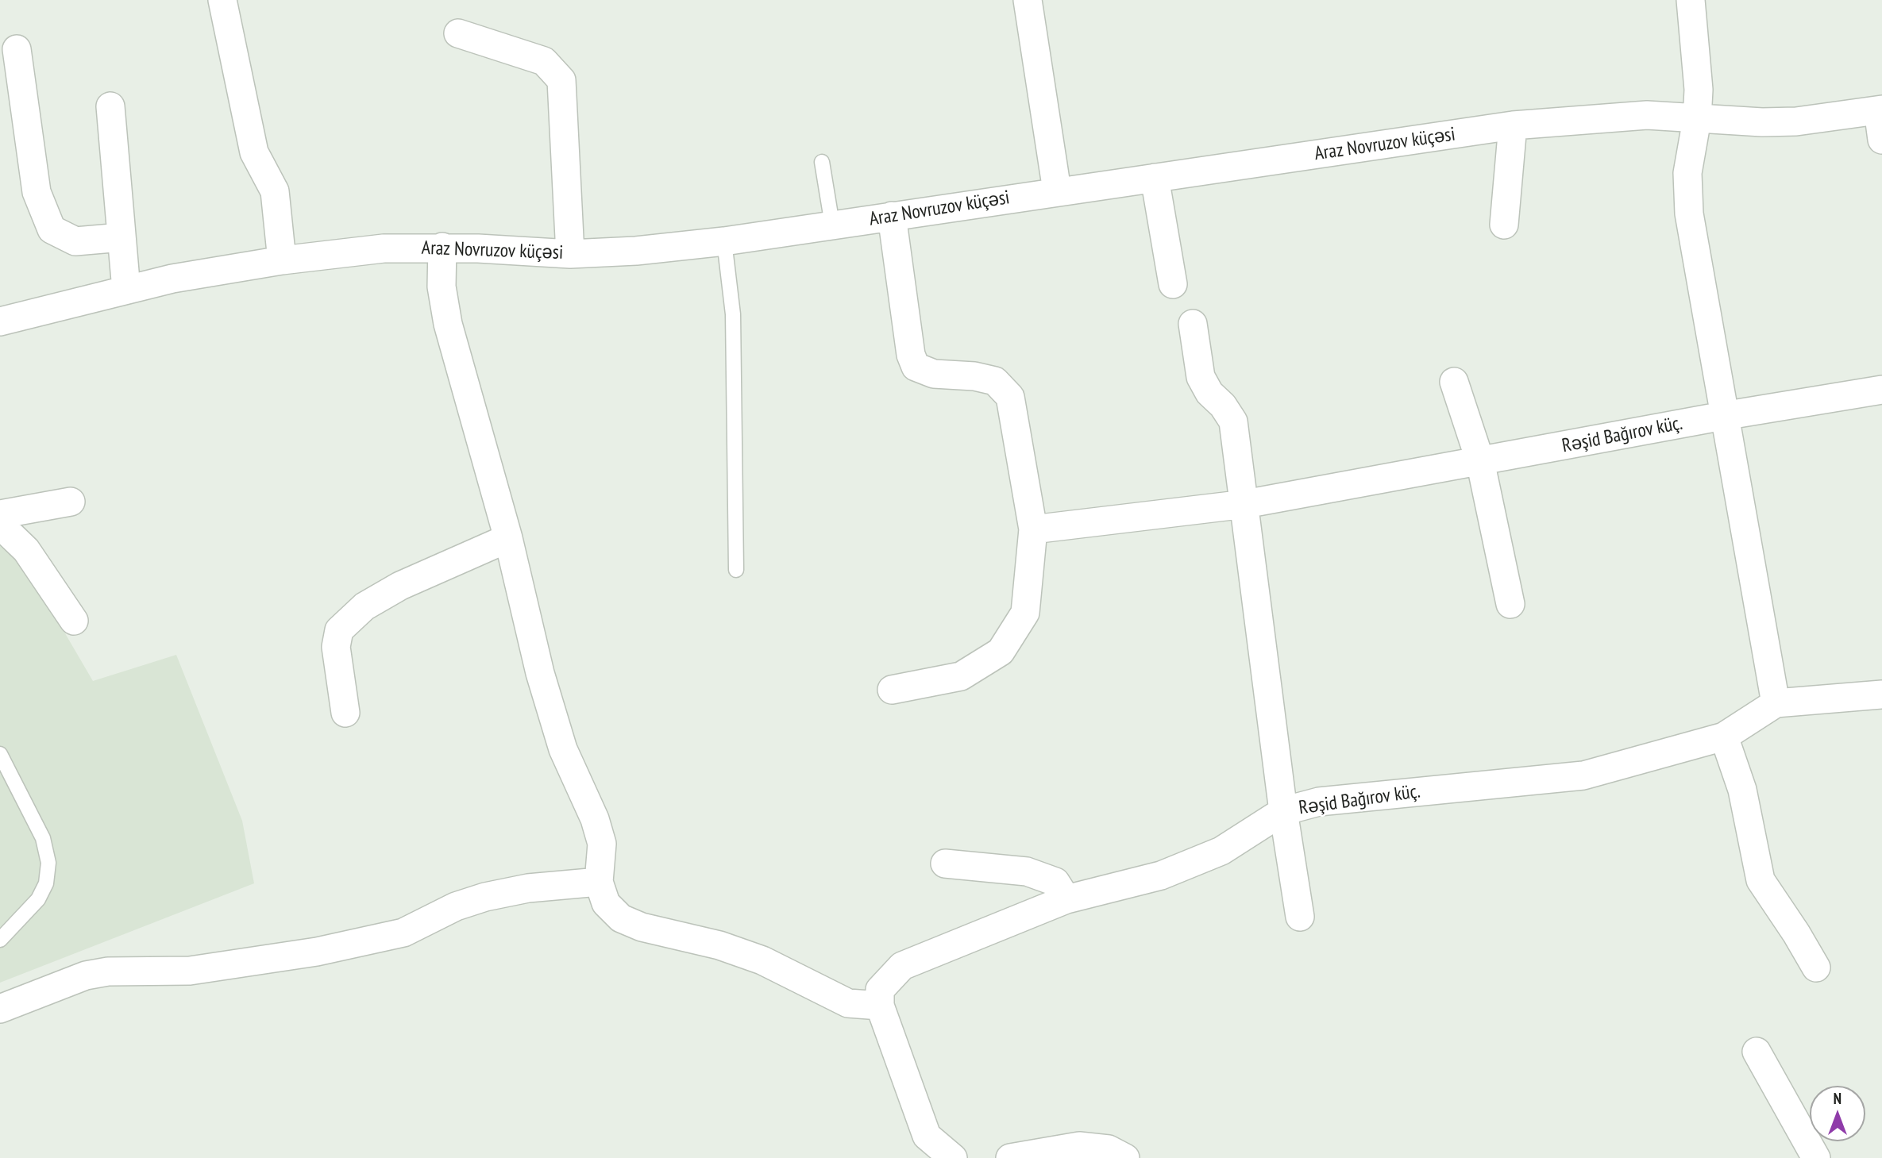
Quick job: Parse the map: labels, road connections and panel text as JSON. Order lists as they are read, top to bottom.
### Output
{
  "streets": {
    "street": ["Araz Novruzov küçəsi", "Rəşid Bağırov küç."]
  },
  "north": "top"
}
